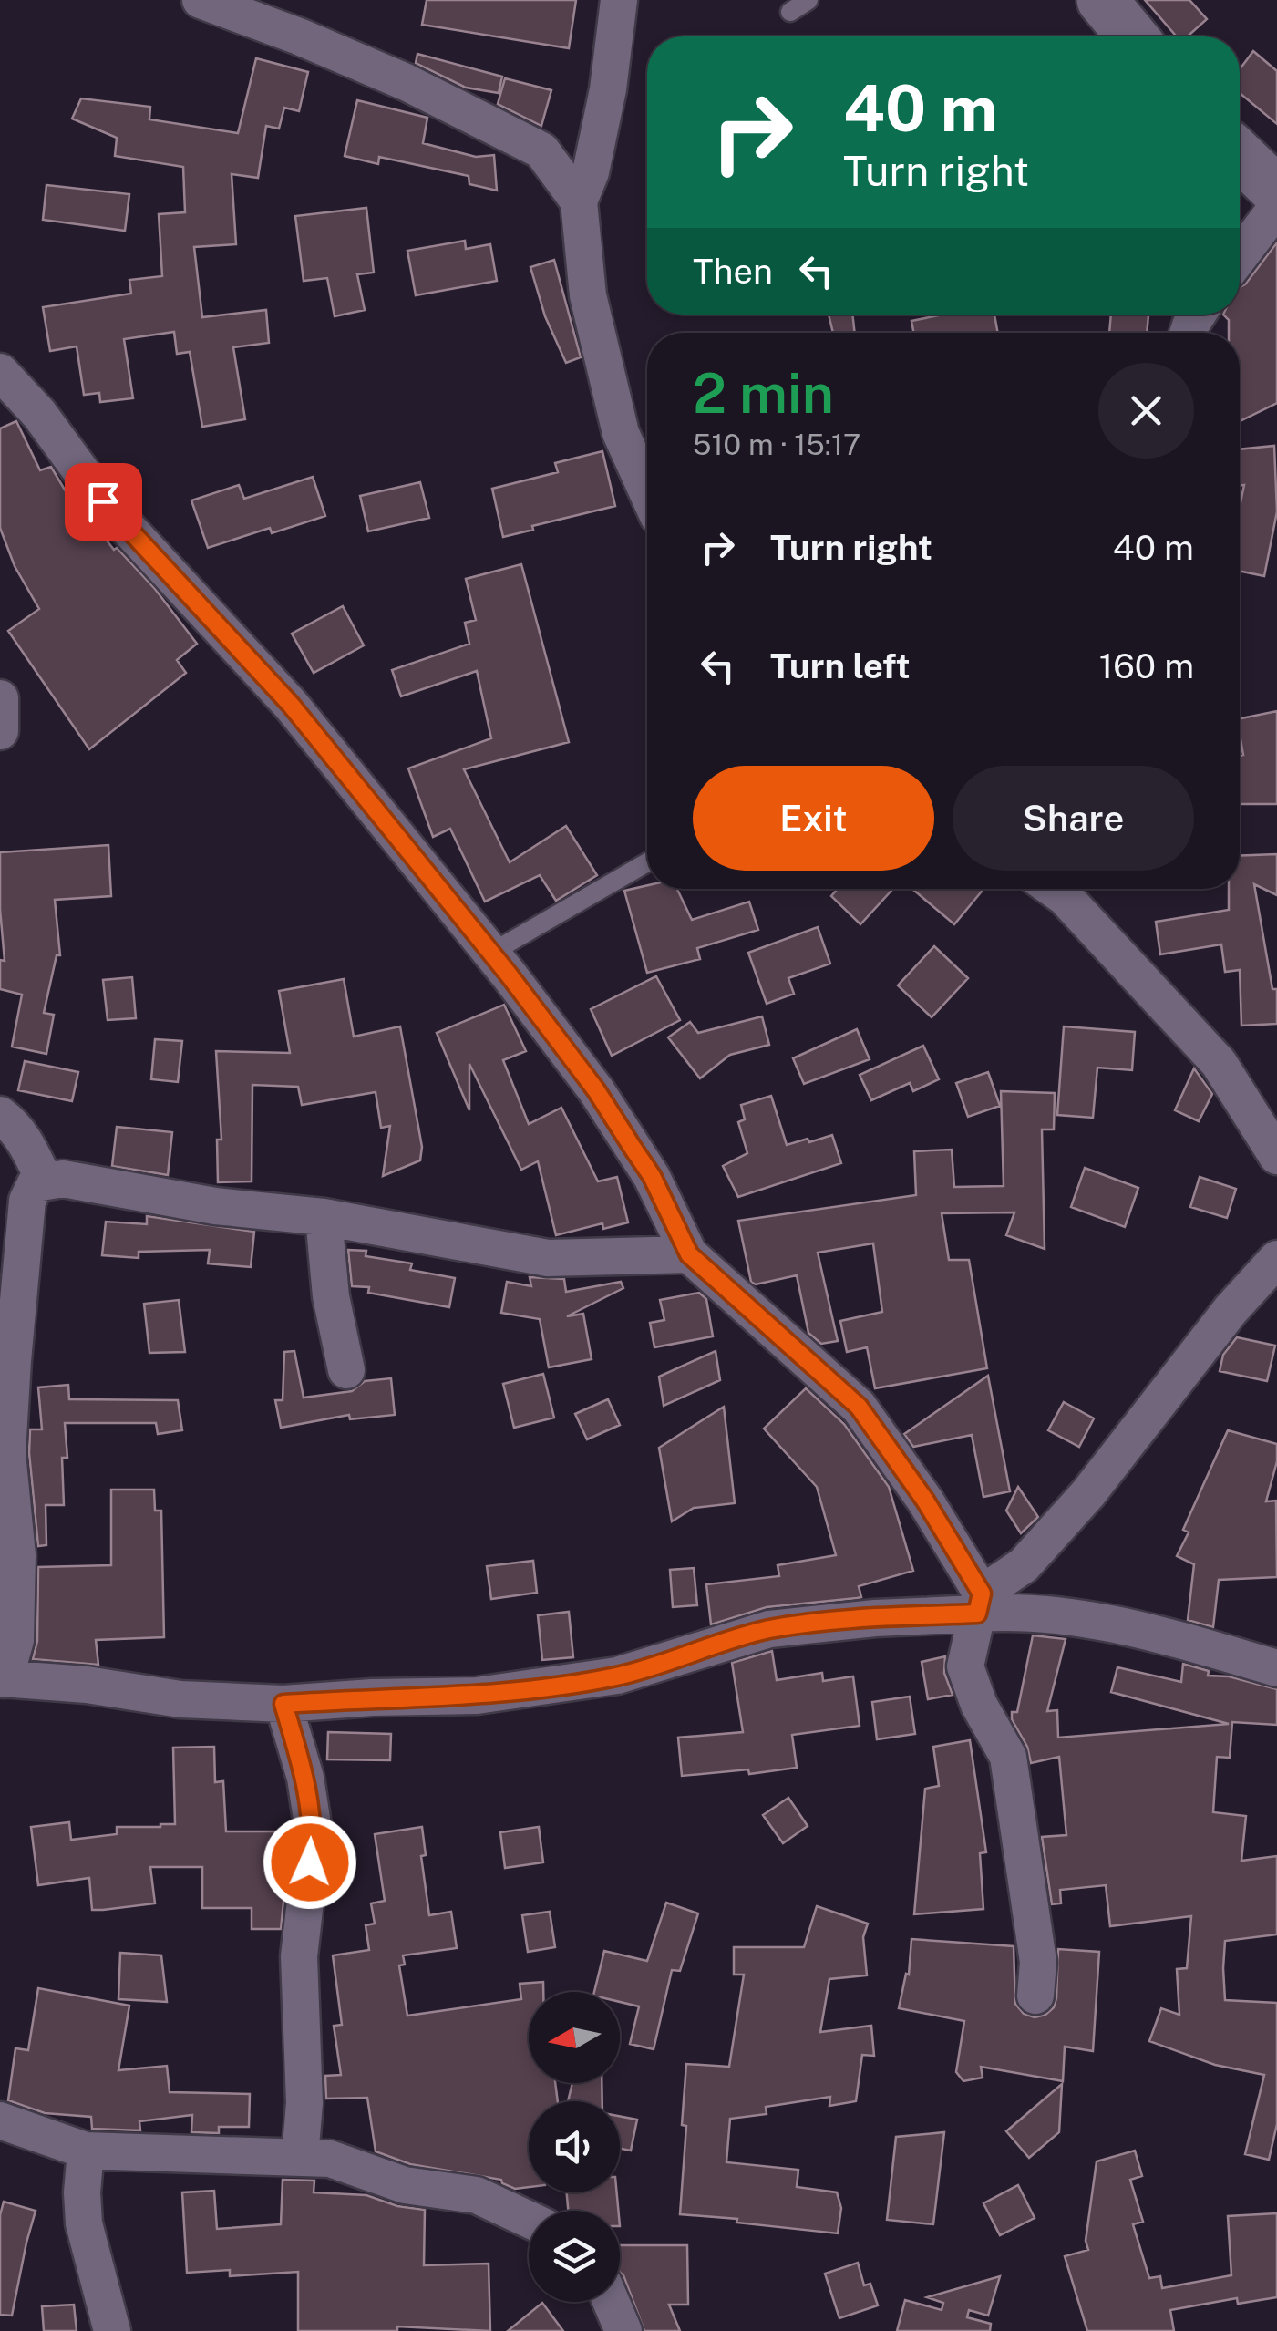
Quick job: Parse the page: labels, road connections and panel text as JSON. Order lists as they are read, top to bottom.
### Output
{
  "north": "left",
  "page": {
    "turn": ["40 m", "Turn right"],
    "then": "Then",
    "heading": ["2 min", "510 m · 15:17"],
    "list": [
      {
        "name": "Turn right",
        "value": "40 m"
      },
      {
        "name": "Turn left",
        "value": "160 m"
      }
    ],
    "buttons": ["Exit", "Share"]
  }
}
